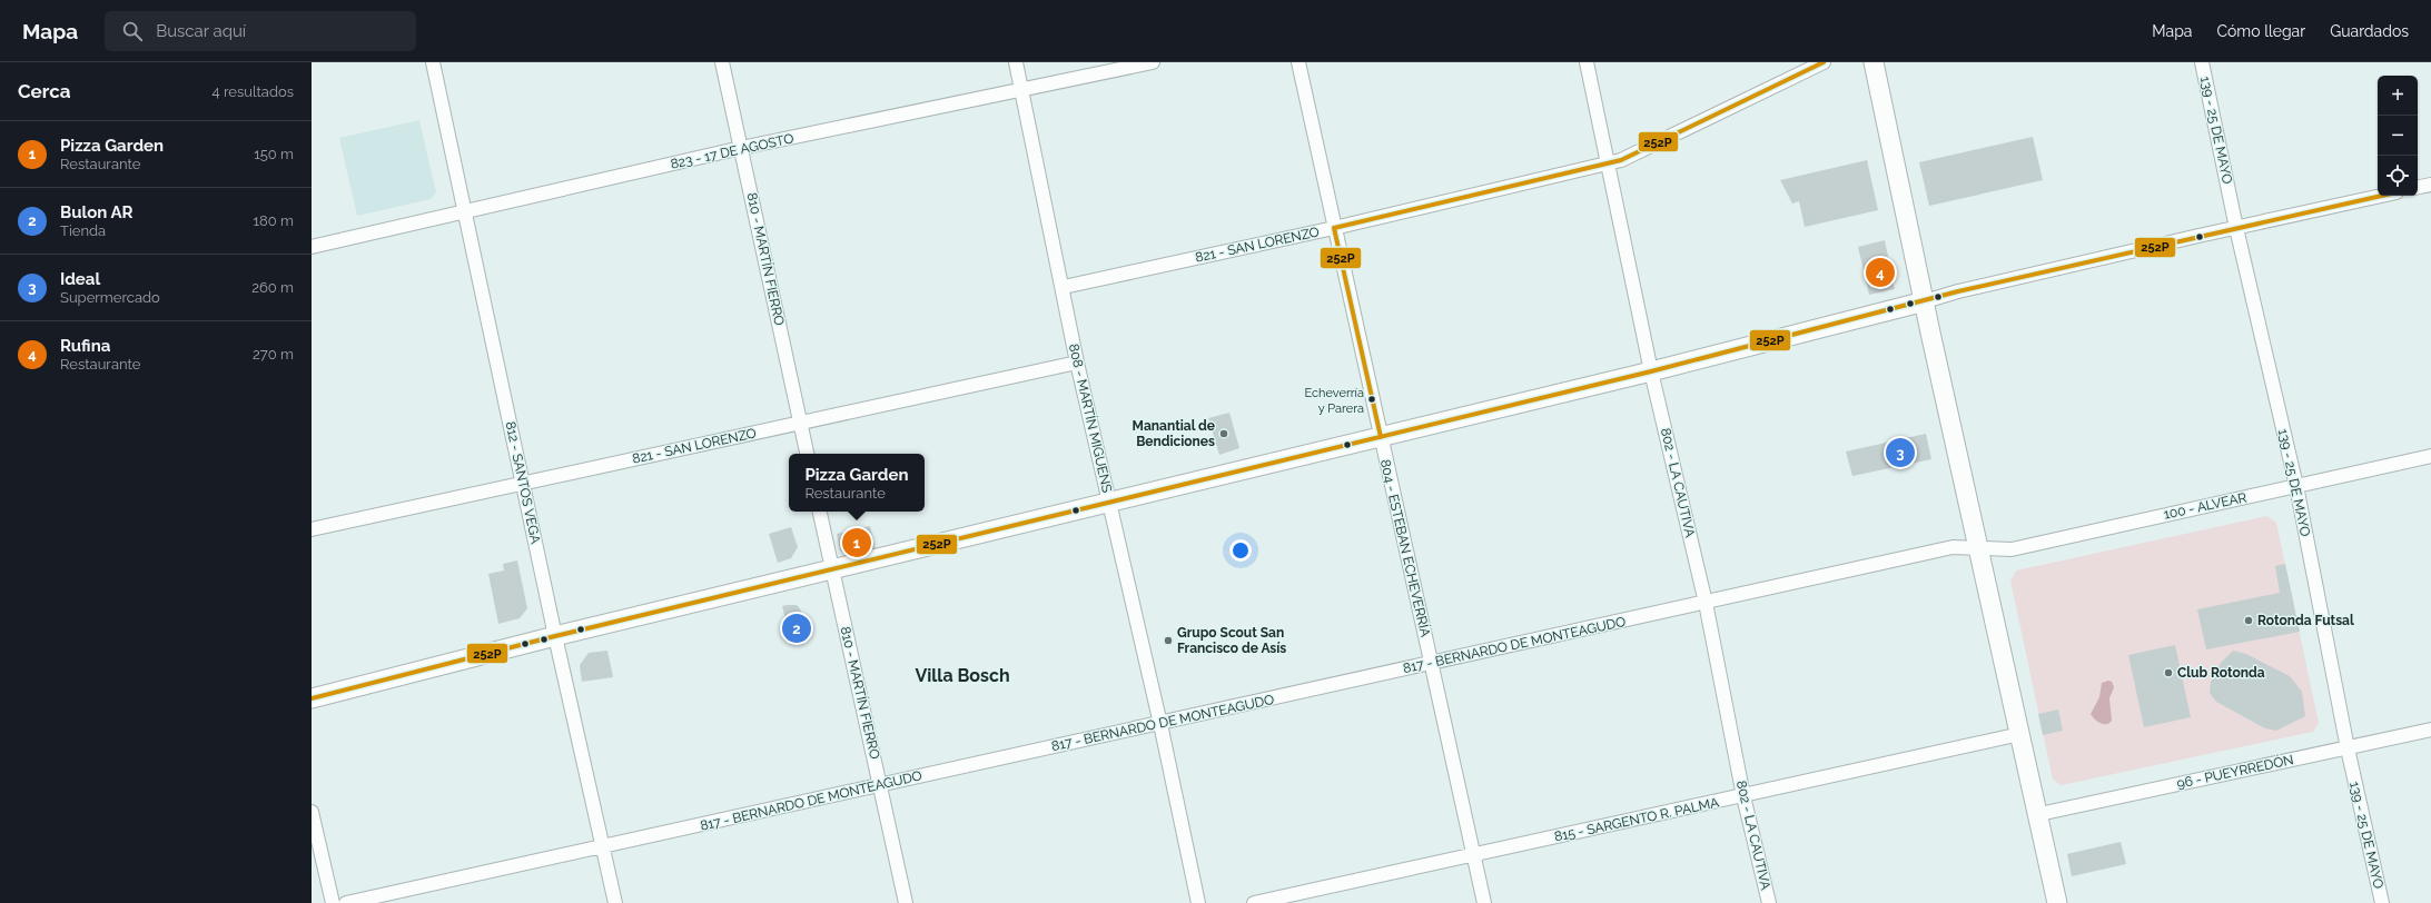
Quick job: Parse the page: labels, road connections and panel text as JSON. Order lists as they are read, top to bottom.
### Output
{
  "streets": {
    "street": [
      "139 - 25 DE MAYO",
      "823 - 17 DE AGOSTO",
      "821 - SAN LORENZO",
      "810 - MARTÍN FIERRO",
      "808 - MARTÍN MIGUENS",
      "812 - SANTOS VEGA",
      "802 - LA CAUTIVA",
      "100 - ALVEAR",
      "804 - ESTEBAN ECHEVERRÍA",
      "817 - BERNARDO DE MONTEAGUDO",
      "96 - PUEYRREDÓN",
      "815 - SARGENTO R. PALMA"
    ]
  },
  "crossings": [
    ["139 - 25 DE MAYO", "100 - ALVEAR"],
    ["139 - 25 DE MAYO", "96 - PUEYRREDÓN"],
    ["823 - 17 DE AGOSTO", "810 - MARTÍN FIERRO"],
    ["823 - 17 DE AGOSTO", "808 - MARTÍN MIGUENS"],
    ["823 - 17 DE AGOSTO", "812 - SANTOS VEGA"],
    ["821 - SAN LORENZO", "810 - MARTÍN FIERRO"],
    ["821 - SAN LORENZO", "808 - MARTÍN MIGUENS"],
    ["821 - SAN LORENZO", "812 - SANTOS VEGA"],
    ["821 - SAN LORENZO", "802 - LA CAUTIVA"],
    ["821 - SAN LORENZO", "804 - ESTEBAN ECHEVERRÍA"],
    ["810 - MARTÍN FIERRO", "817 - BERNARDO DE MONTEAGUDO"],
    ["808 - MARTÍN MIGUENS", "817 - BERNARDO DE MONTEAGUDO"],
    ["812 - SANTOS VEGA", "817 - BERNARDO DE MONTEAGUDO"],
    ["802 - LA CAUTIVA", "817 - BERNARDO DE MONTEAGUDO"],
    ["802 - LA CAUTIVA", "815 - SARGENTO R. PALMA"],
    ["100 - ALVEAR", "817 - BERNARDO DE MONTEAGUDO"],
    ["804 - ESTEBAN ECHEVERRÍA", "817 - BERNARDO DE MONTEAGUDO"],
    ["804 - ESTEBAN ECHEVERRÍA", "815 - SARGENTO R. PALMA"]
  ],
  "districts": ["Villa Bosch"],
  "places": [
    "Echeverría y Parera",
    "Manantial de Bendiciones",
    "Rotonda Futsal",
    "Grupo Scout San Francisco de Asís",
    "Club Rotonda"
  ],
  "lines": ["transit line 252P"],
  "page": {
    "header": "Mapa",
    "search": "Buscar aquí",
    "nav": ["Mapa", "Cómo llegar", "Guardados"],
    "heading": ["Cerca", "4 resultados"],
    "map_buttons": ["+", "−"],
    "list": [
      {
        "mark": "1",
        "name": "Pizza Garden",
        "note": "Restaurante",
        "value": "150 m"
      },
      {
        "mark": "2",
        "name": "Bulon AR",
        "note": "Tienda",
        "value": "180 m"
      },
      {
        "mark": "3",
        "name": "Ideal",
        "note": "Supermercado",
        "value": "260 m"
      },
      {
        "mark": "4",
        "name": "Rufina",
        "note": "Restaurante",
        "value": "270 m"
      }
    ],
    "pins": [
      "4",
      "3",
      "1",
      "2"
    ],
    "popup": ["Pizza Garden", "Restaurante"]
  }
}
